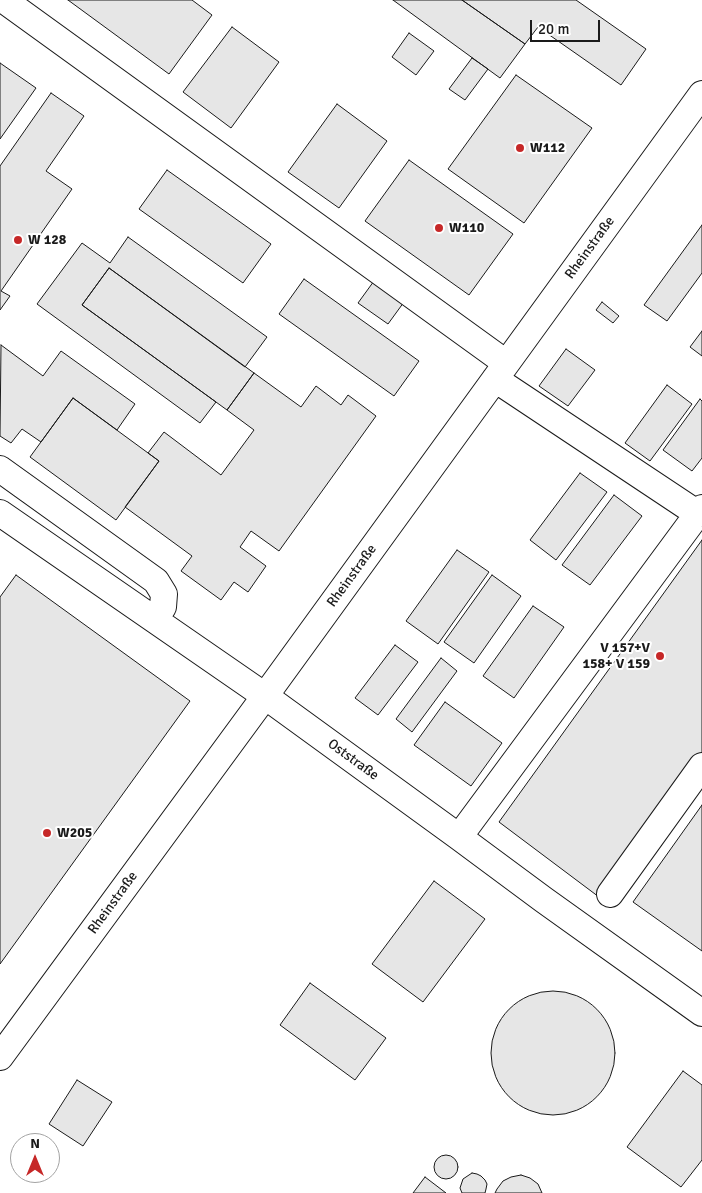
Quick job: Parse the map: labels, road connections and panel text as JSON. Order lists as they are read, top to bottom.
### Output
{
  "streets": {
    "street": ["Rheinstraße", "Oststraße"]
  },
  "crossings": [
    ["Rheinstraße", "Oststraße"]
  ],
  "places": [
    "W112",
    "W110",
    "W 128",
    "V 157+V 158+ V 159",
    "W205"
  ],
  "scale_bar": "20 m",
  "north": "top"
}
